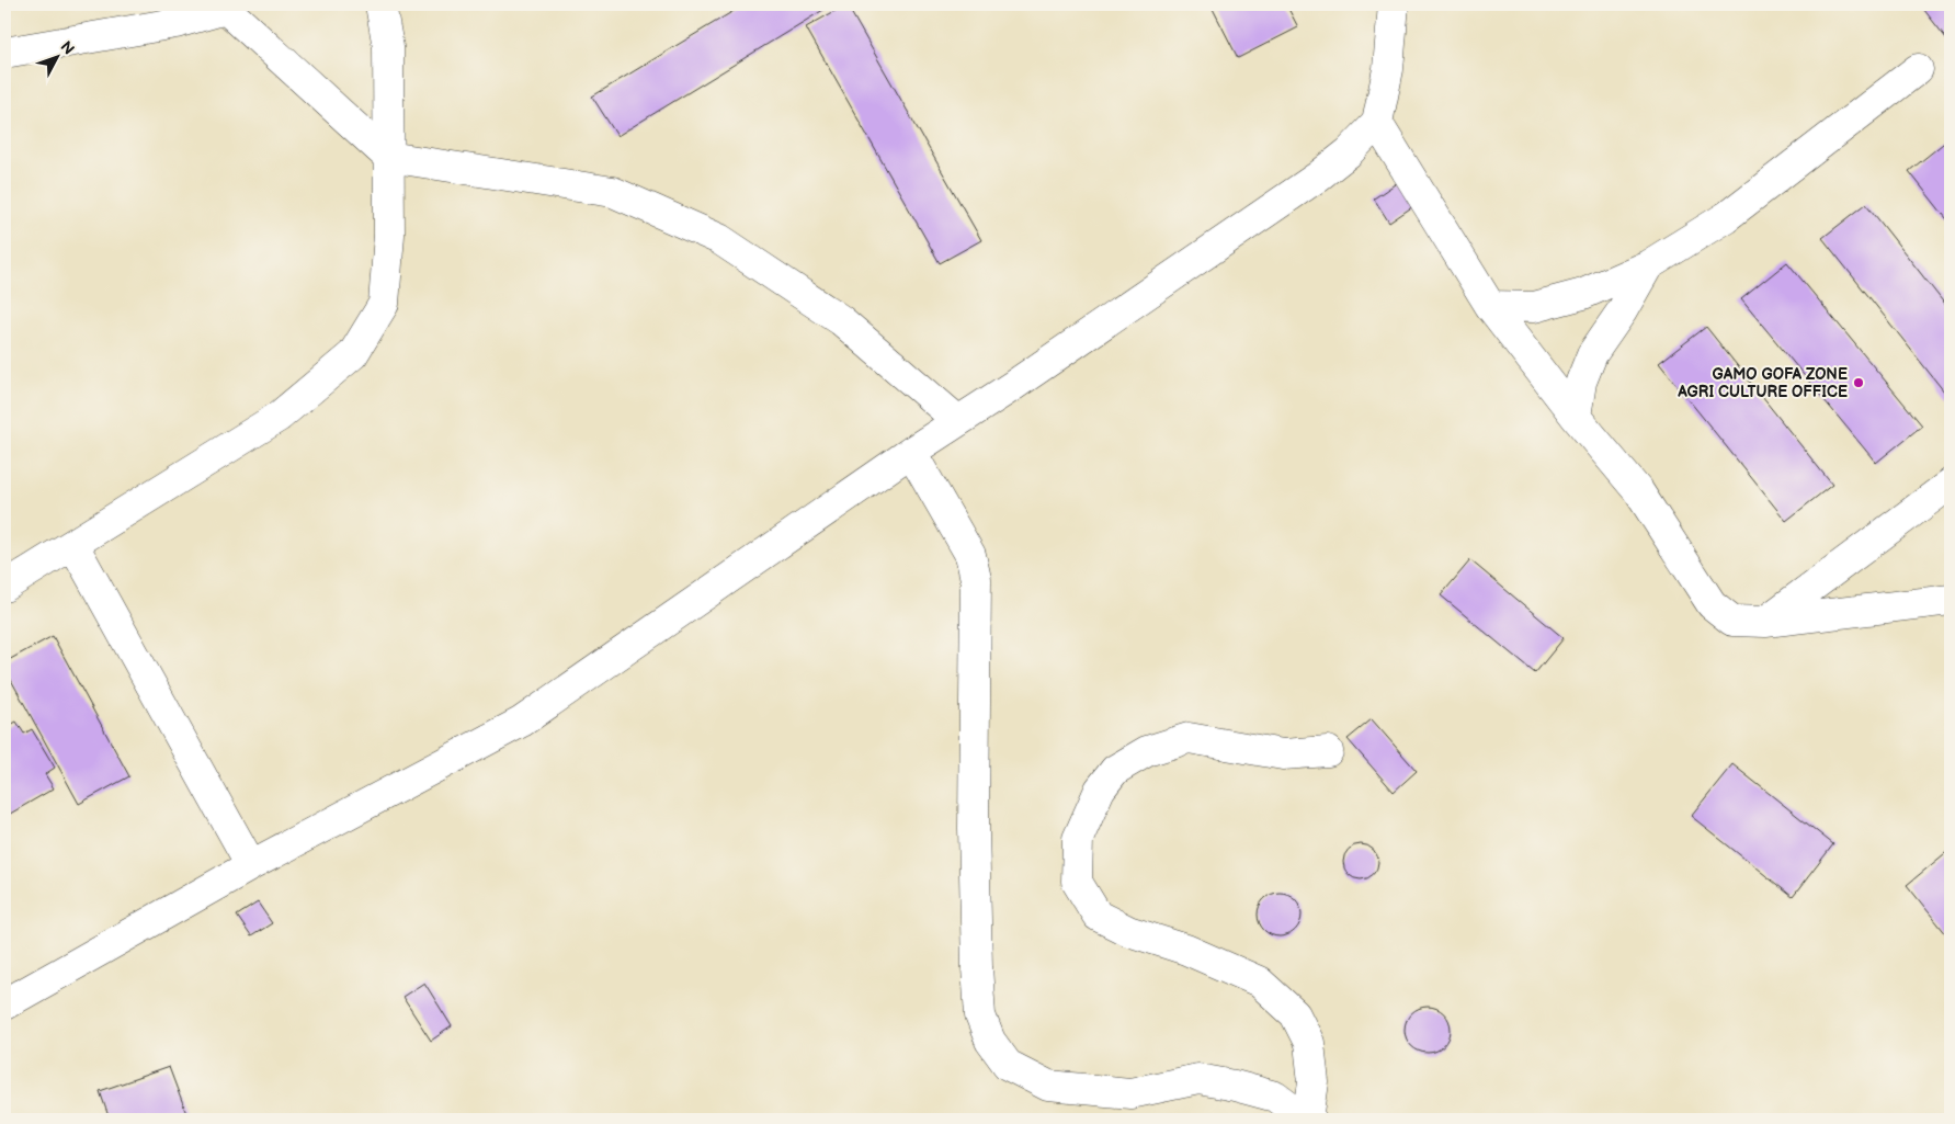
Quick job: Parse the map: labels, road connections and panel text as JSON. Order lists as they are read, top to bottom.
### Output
{
  "places": ["GAMO GOFA ZONE AGRI CULTURE OFFICE"],
  "north": "top right"
}
